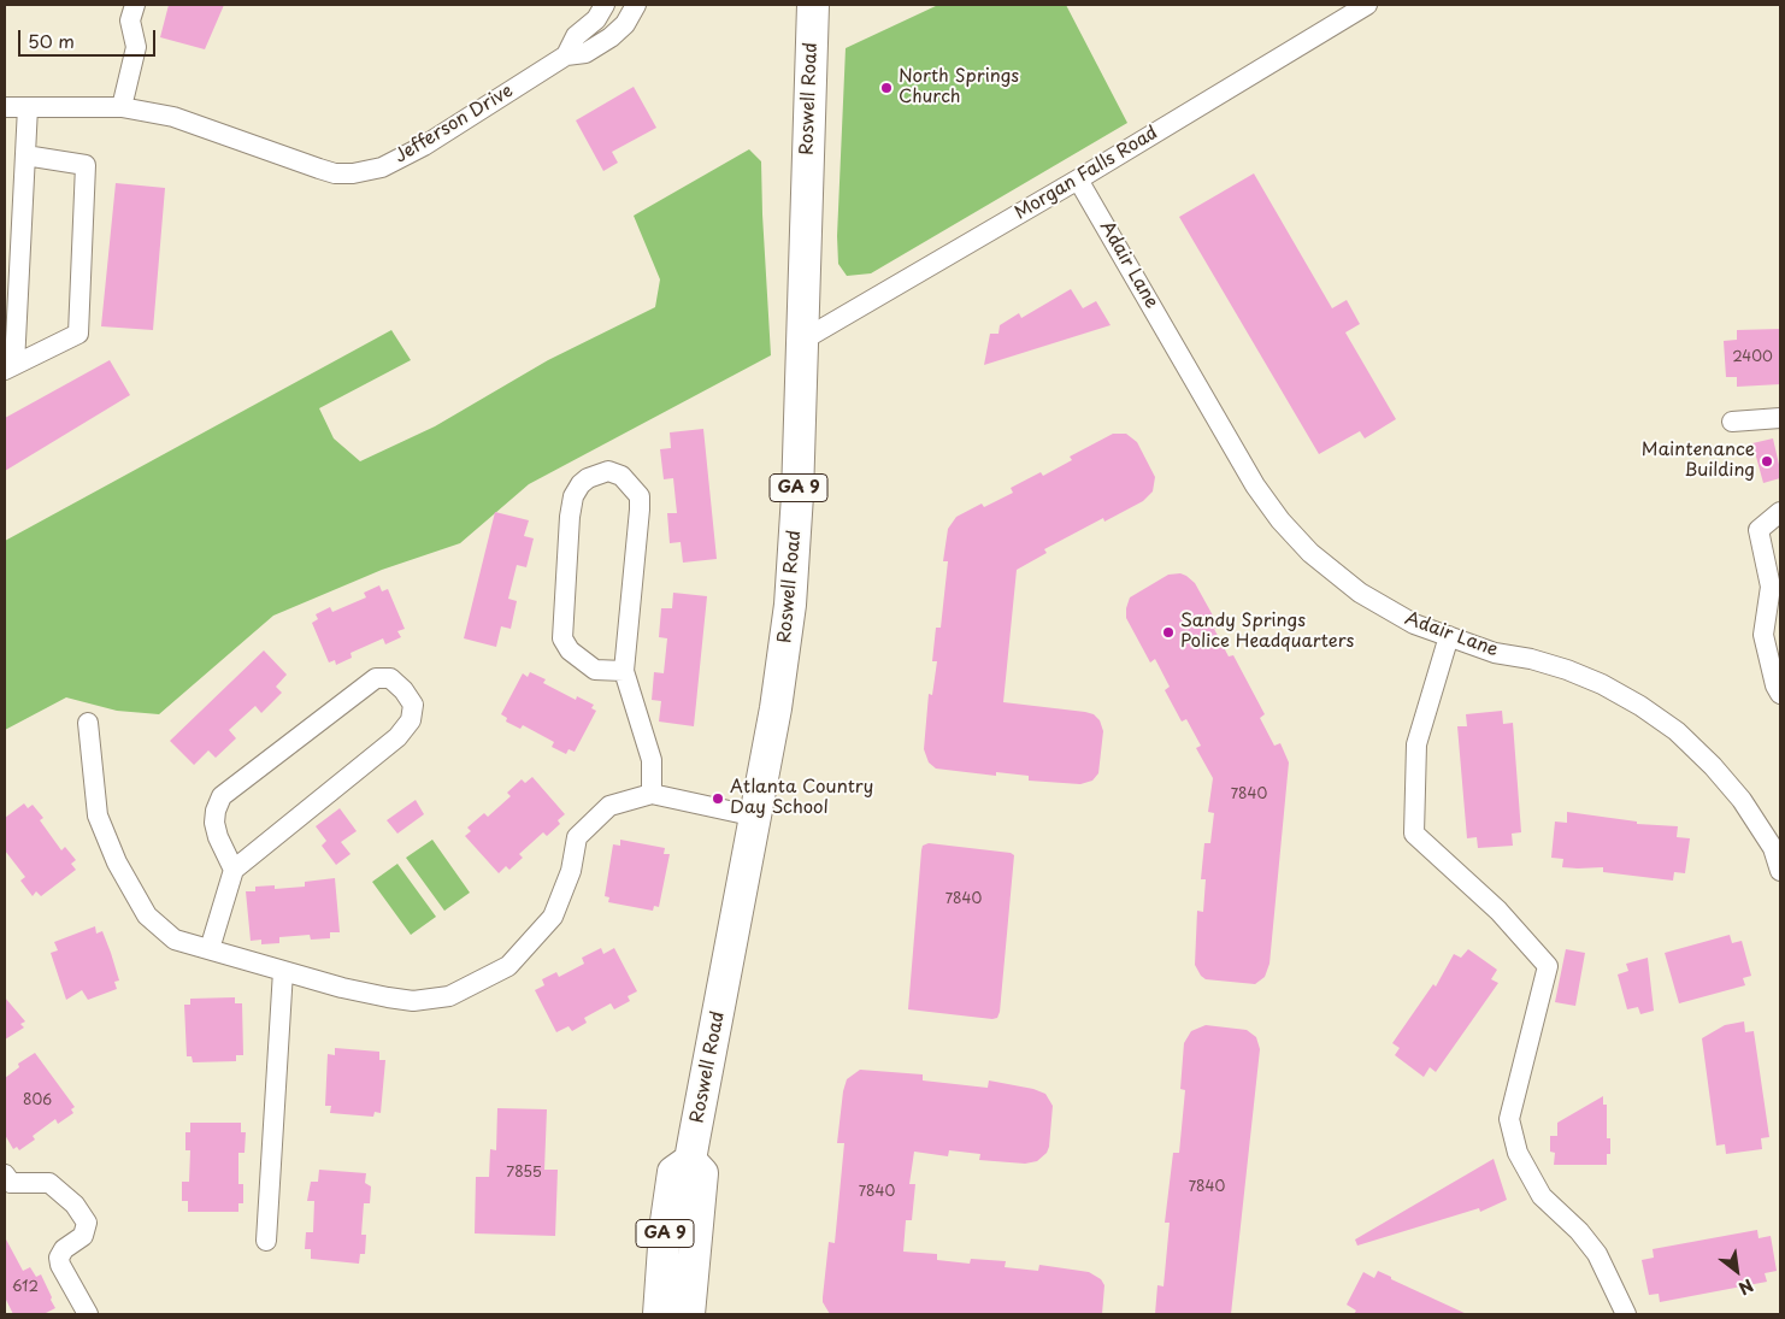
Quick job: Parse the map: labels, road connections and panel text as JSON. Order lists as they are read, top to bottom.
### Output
{
  "streets": {
    "main road": ["Roswell Road", "GA 9"],
    "street": ["Jefferson Drive", "Morgan Falls Road", "Adair Lane"]
  },
  "crossings": [
    ["Roswell Road", "Morgan Falls Road"],
    ["Roswell Road", "GA 9"],
    ["Morgan Falls Road", "Adair Lane"]
  ],
  "places": [
    "North Springs Church",
    "Maintenance Building",
    "Sandy Springs Police Headquarters",
    "Atlanta Country Day School"
  ],
  "house_numbers": [
    "2400",
    "7840",
    "7840",
    "806",
    "7855",
    "7840",
    "7840",
    "612"
  ],
  "scale_bar": "50 m",
  "north": "bottom right"
}
